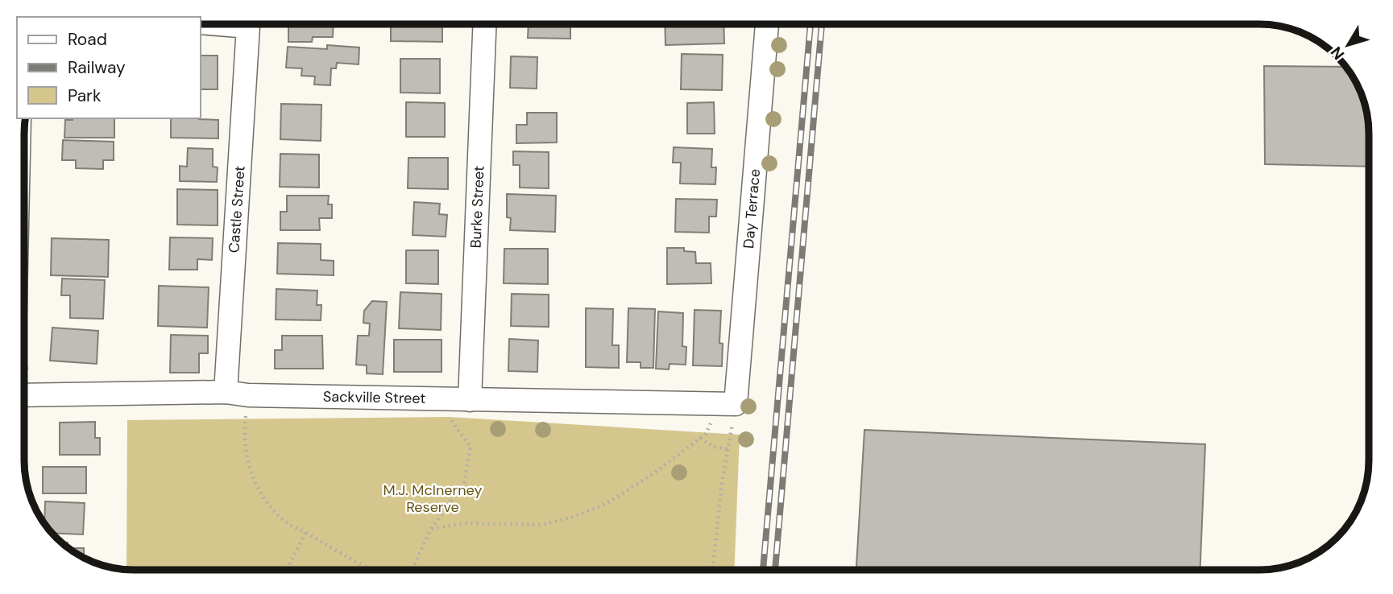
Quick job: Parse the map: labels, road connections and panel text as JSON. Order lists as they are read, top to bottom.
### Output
{
  "streets": {
    "street": [
      "Burke Street",
      "Castle Street",
      "Day Terrace",
      "Sackville Street"
    ]
  },
  "crossings": [
    ["Burke Street", "Sackville Street"],
    ["Castle Street", "Sackville Street"],
    ["Day Terrace", "Sackville Street"]
  ],
  "parks": ["M.J. McInerney Reserve"],
  "legend": ["Road", "Railway", "Park"],
  "north": "bottom left"
}
